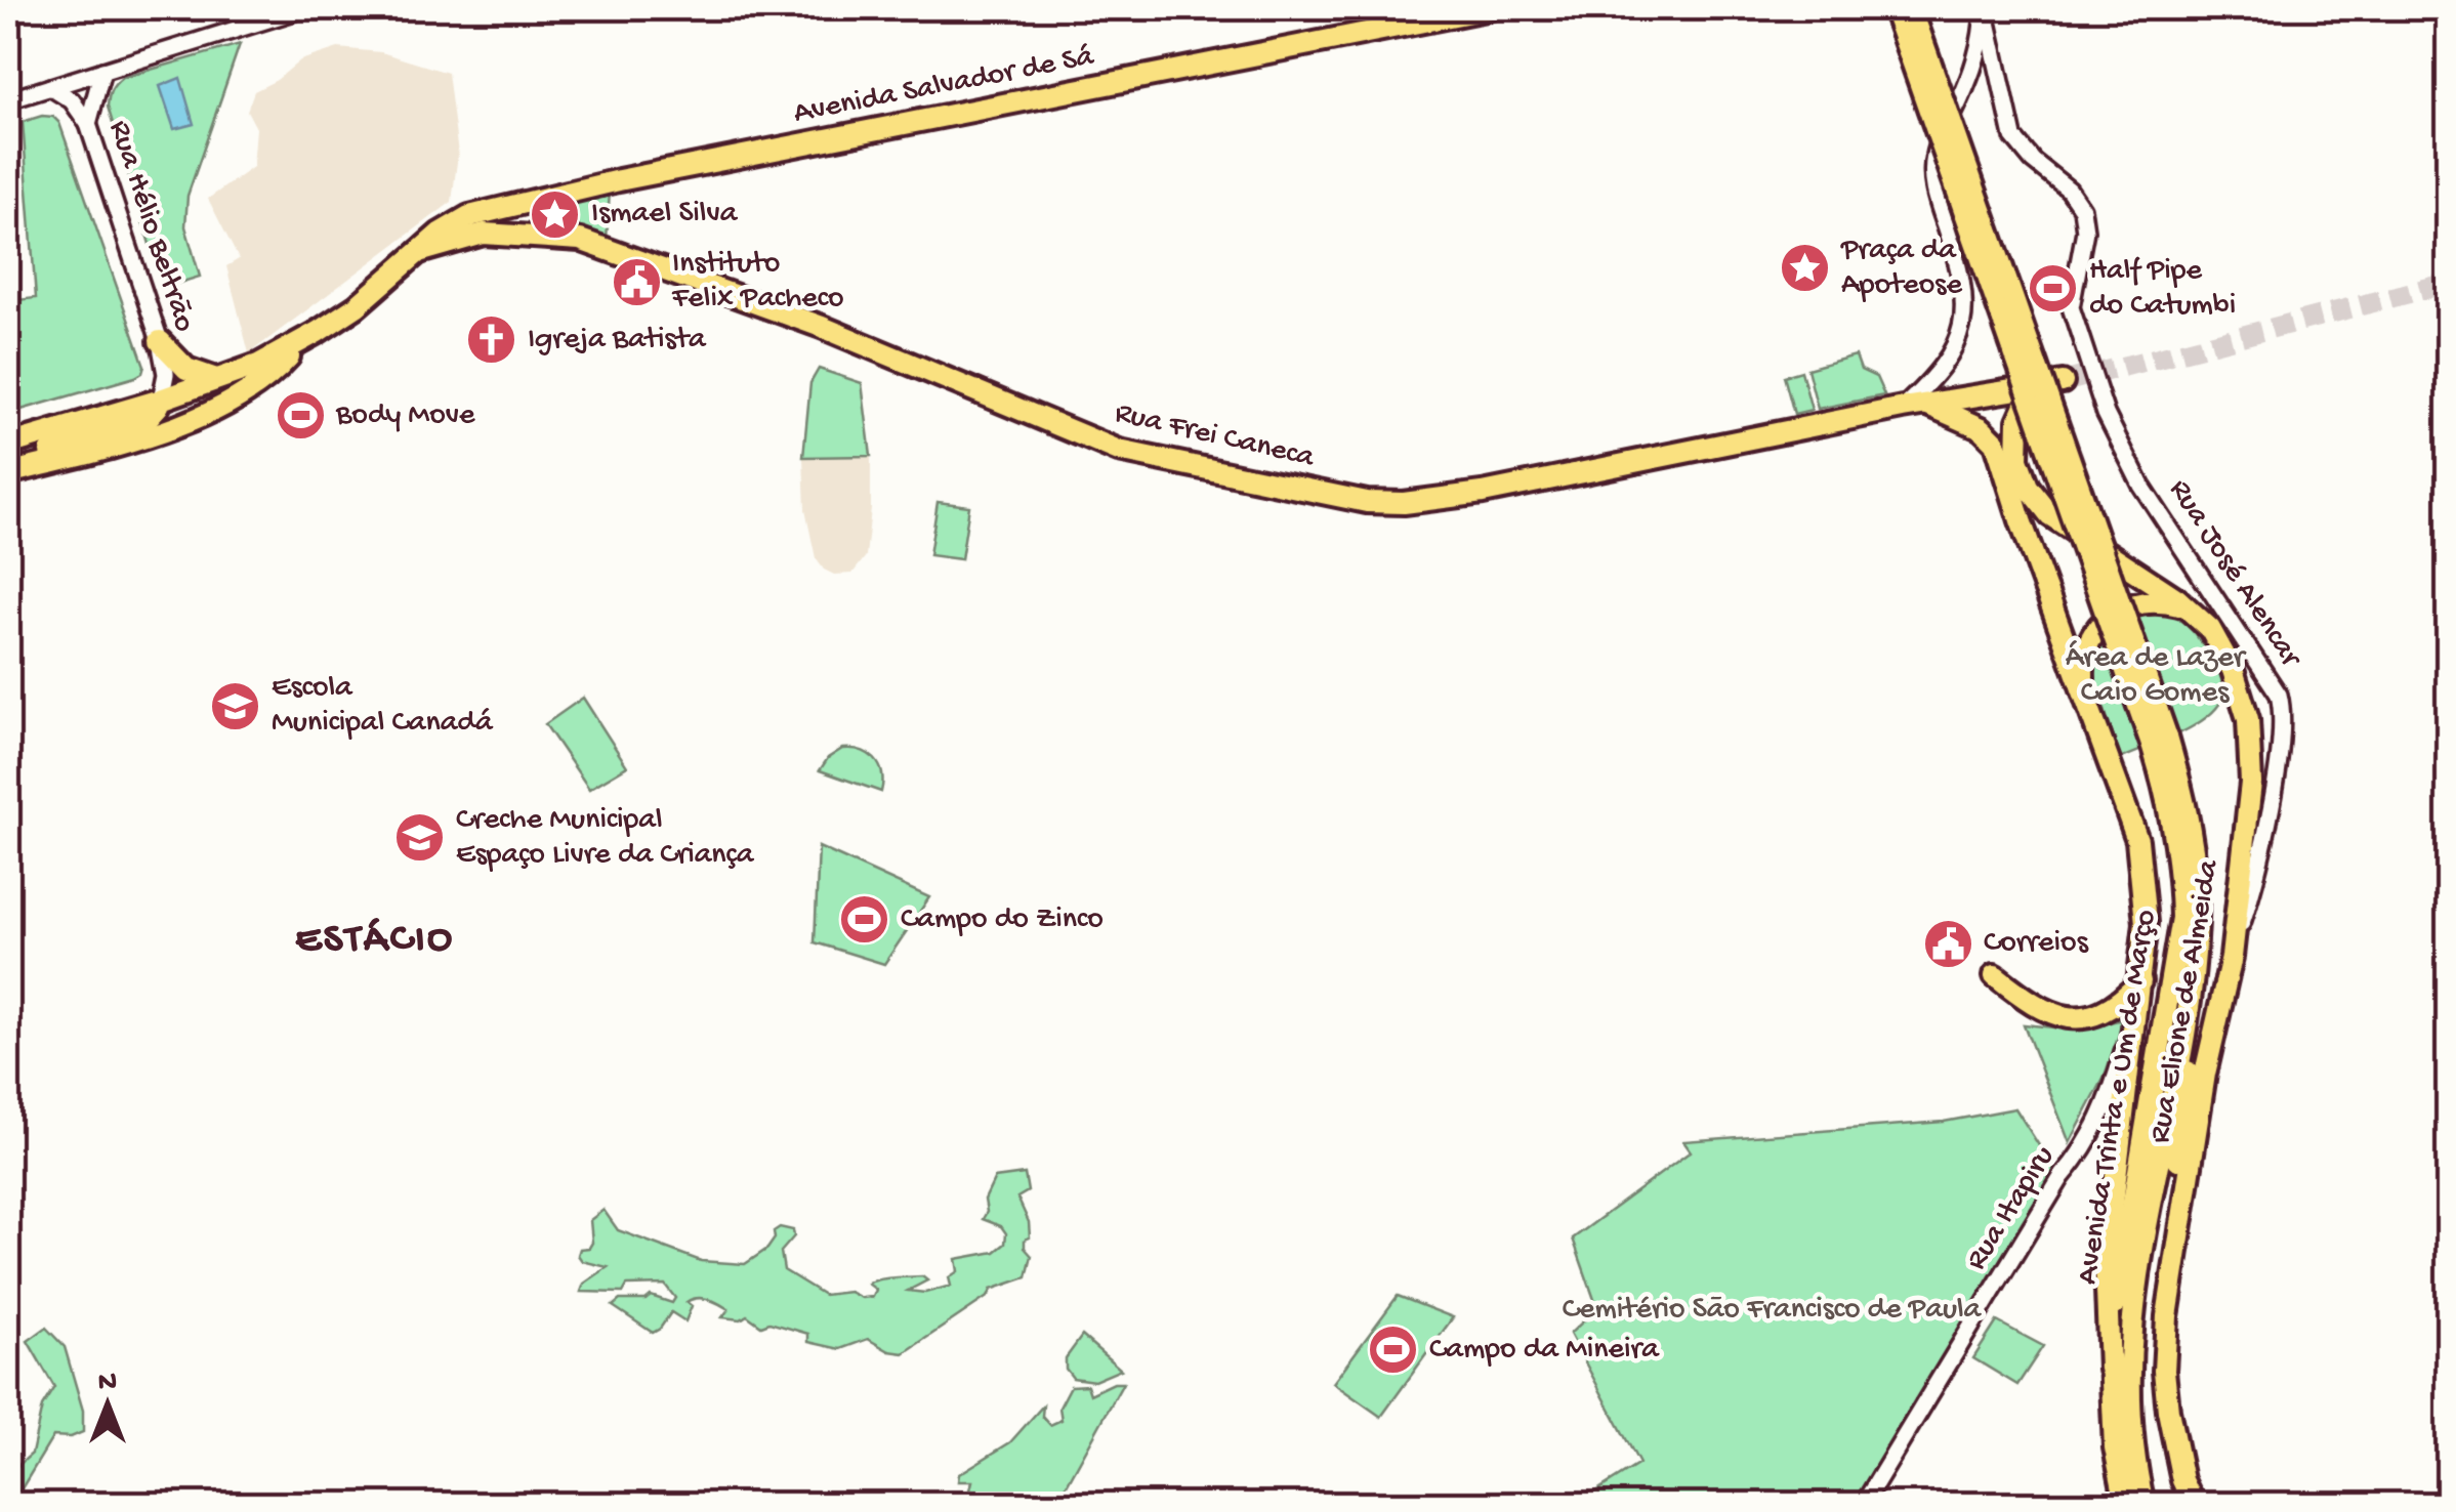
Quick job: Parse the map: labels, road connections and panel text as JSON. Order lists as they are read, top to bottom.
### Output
{
  "streets": {
    "main road": [
      "Avenida Salvador de Sá",
      "Rua Frei Caneca",
      "Rua Elione de Almeida",
      "Avenida Trinta e Um de Março"
    ],
    "street": ["Rua Hélio Beltrão", "Rua José Alencar", "Rua Itapiru"]
  },
  "crossings": [
    ["Avenida Salvador de Sá", "Rua Frei Caneca"],
    ["Rua Frei Caneca", "Rua Elione de Almeida"],
    ["Rua José Alencar", "Rua Elione de Almeida"]
  ],
  "districts": ["ESTÁCIO"],
  "parks": ["Área de Lazer Caio Gomes", "Cemitério São Francisco de Paula"],
  "places": {
    "place": ["Ismael Silva", "Praça da Apoteose"],
    "public building": ["Instituto Felix Pacheco", "Correios"],
    "sports": [
      "Half Pipe do Catumbi",
      "Body Move",
      "Campo do Zinco",
      "Campo da Mineira"
    ],
    "church": ["Igreja Batista"],
    "school or university": ["Escola Municipal Canadá", "Creche Municipal Espaço Livre da Criança"]
  },
  "north": "top"
}
